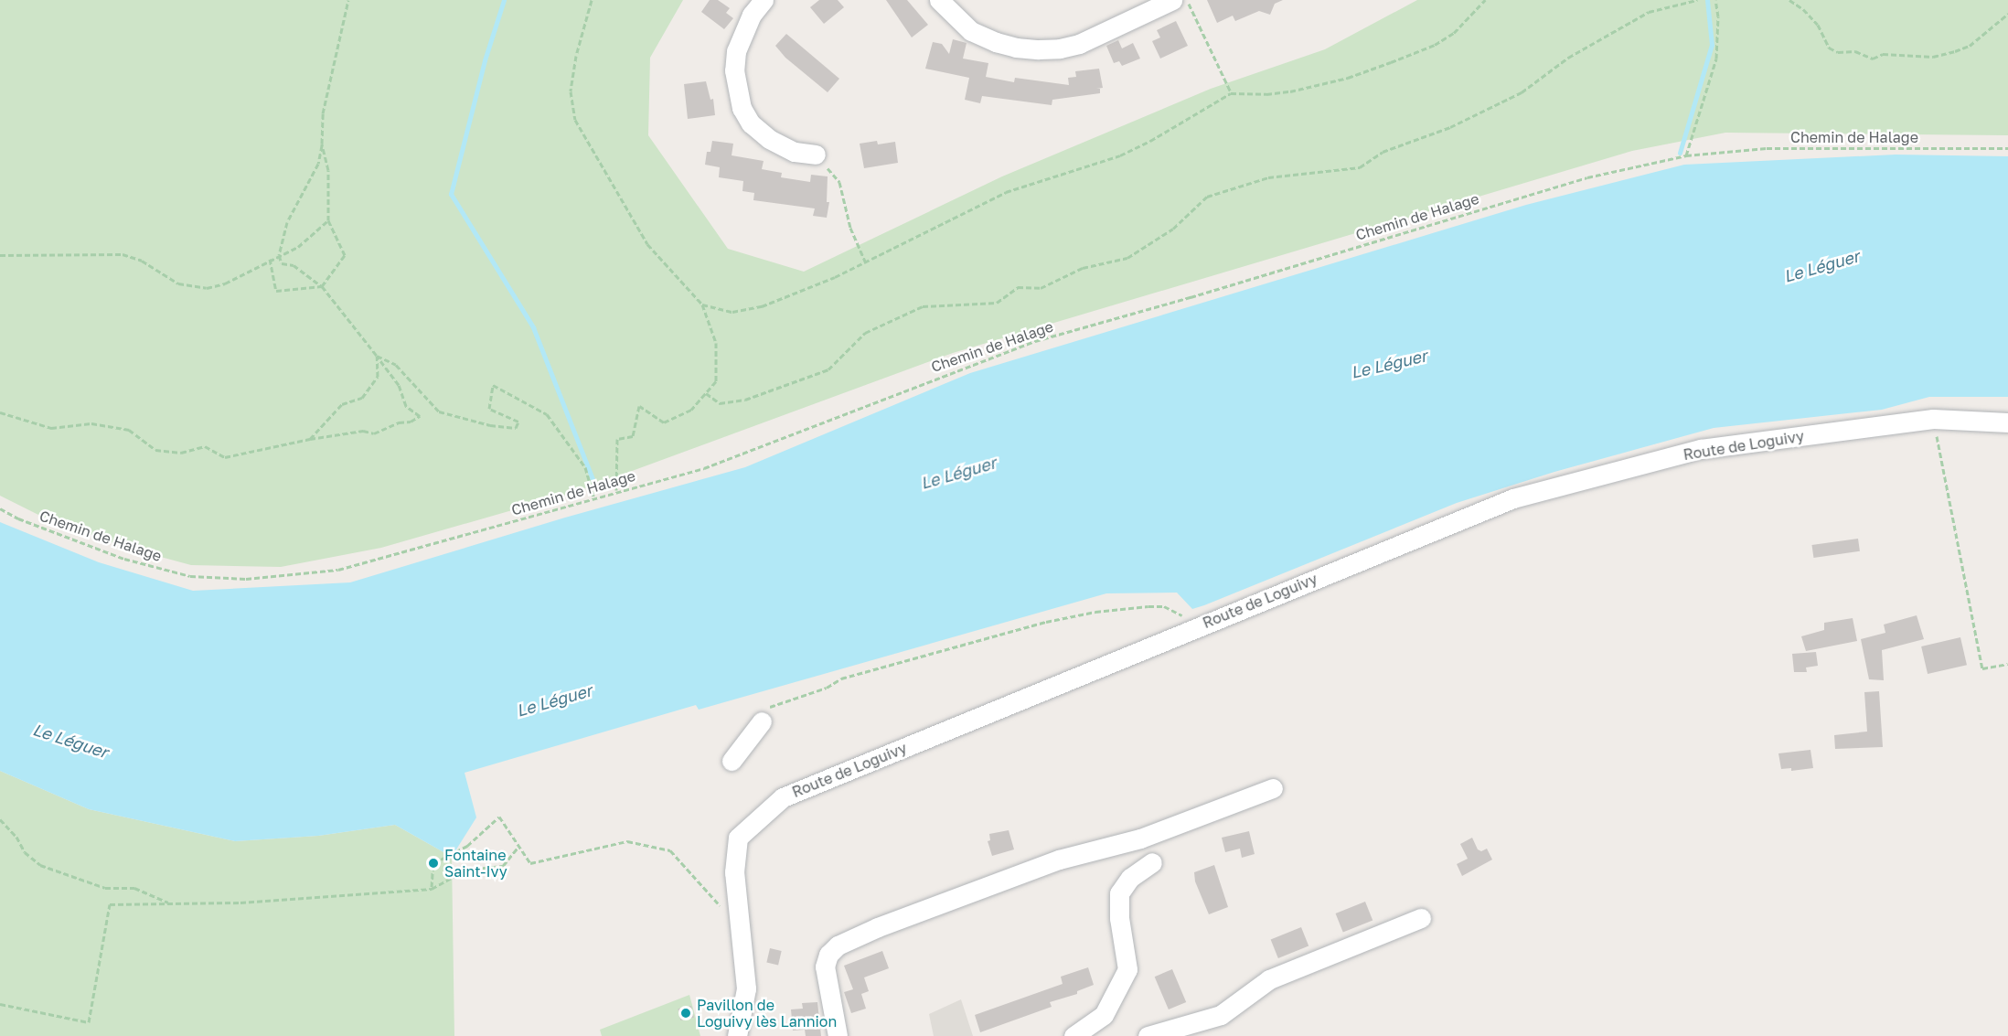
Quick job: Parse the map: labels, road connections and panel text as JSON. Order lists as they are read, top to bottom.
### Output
{
  "streets": {
    "street": ["Route de Loguivy"],
    "path": ["Chemin de Halage"]
  },
  "water": ["Le Léguer"],
  "places": ["Fontaine Saint-Ivy", "Pavillon de Loguivy lès Lannion"]
}
